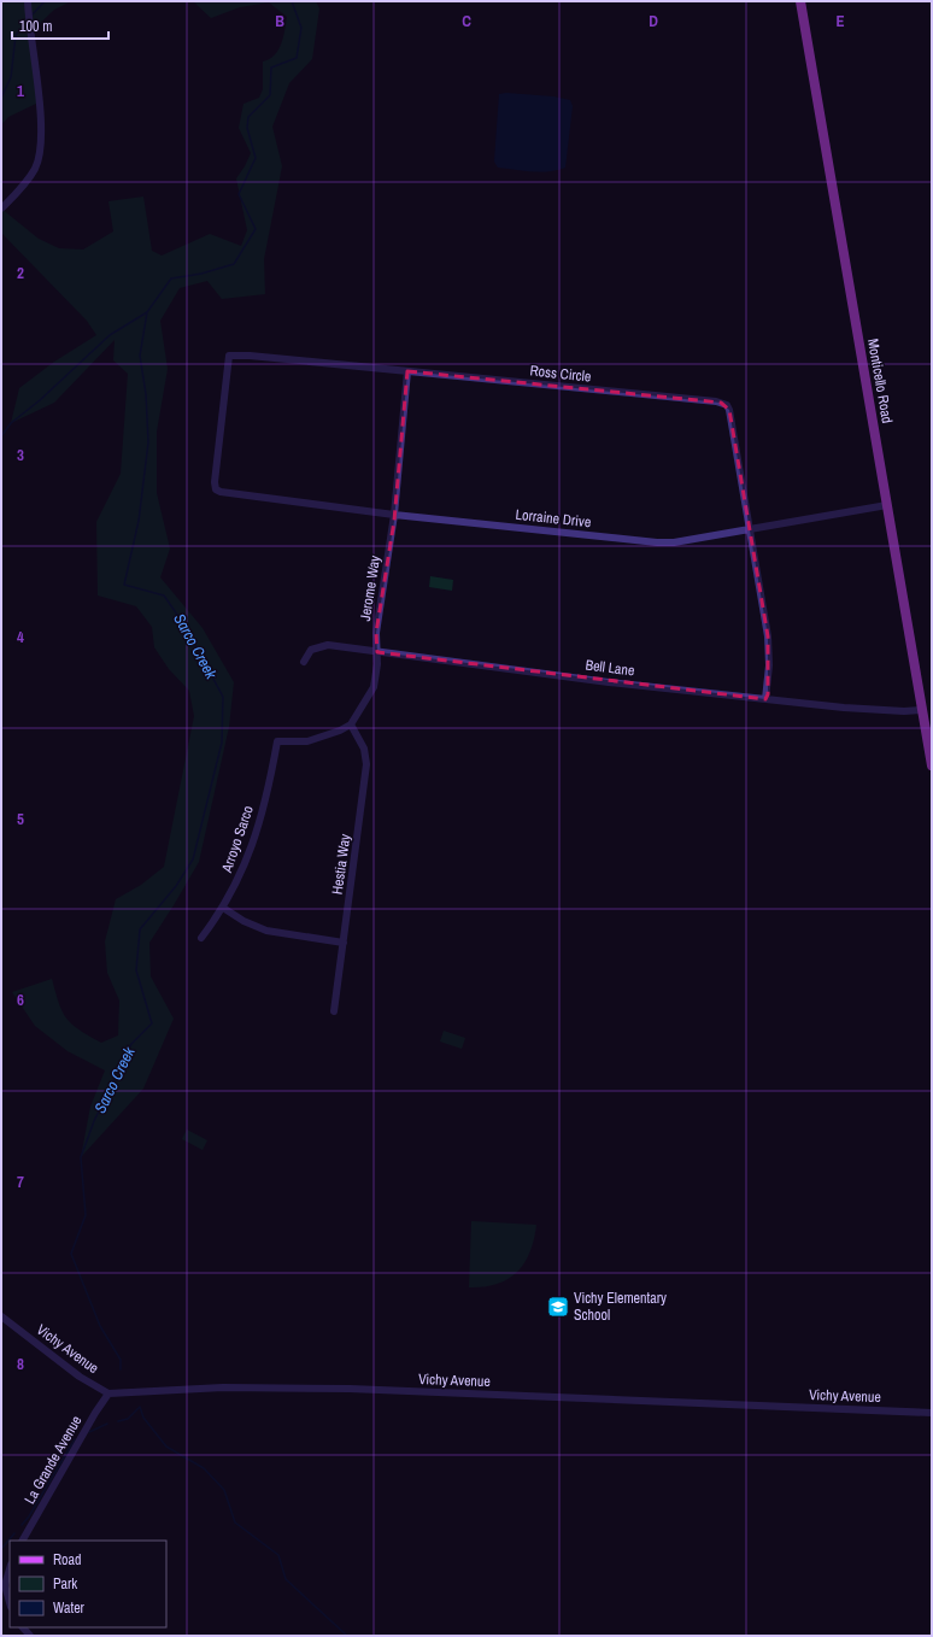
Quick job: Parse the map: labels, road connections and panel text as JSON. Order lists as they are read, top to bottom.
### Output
{
  "streets": {
    "main road": ["Monticello Road"],
    "street": [
      "Ross Circle",
      "Lorraine Drive",
      "Jerome Way",
      "Bell Lane",
      "Arroyo Sarco",
      "Hestia Way",
      "Vichy Avenue",
      "La Grande Avenue"
    ]
  },
  "crossings": [
    ["Ross Circle", "Lorraine Drive"],
    ["Ross Circle", "Jerome Way"],
    ["Ross Circle", "Bell Lane"],
    ["Monticello Road", "Lorraine Drive"],
    ["Monticello Road", "Bell Lane"],
    ["Lorraine Drive", "Jerome Way"],
    ["Jerome Way", "Bell Lane"],
    ["Jerome Way", "Arroyo Sarco"],
    ["Jerome Way", "Hestia Way"],
    ["Arroyo Sarco", "Hestia Way"],
    ["Vichy Avenue", "La Grande Avenue"]
  ],
  "water": ["Sarco Creek"],
  "places": {
    "school or university": ["Vichy Elementary School"]
  },
  "legend": ["Road", "Park", "Water"],
  "scale_bar": "100 m",
  "grid": {
    "columns": [
      "B",
      "C",
      "D",
      "E"
    ],
    "rows": [
      "1",
      "2",
      "3",
      "4",
      "5",
      "6",
      "7",
      "8"
    ]
  }
}
